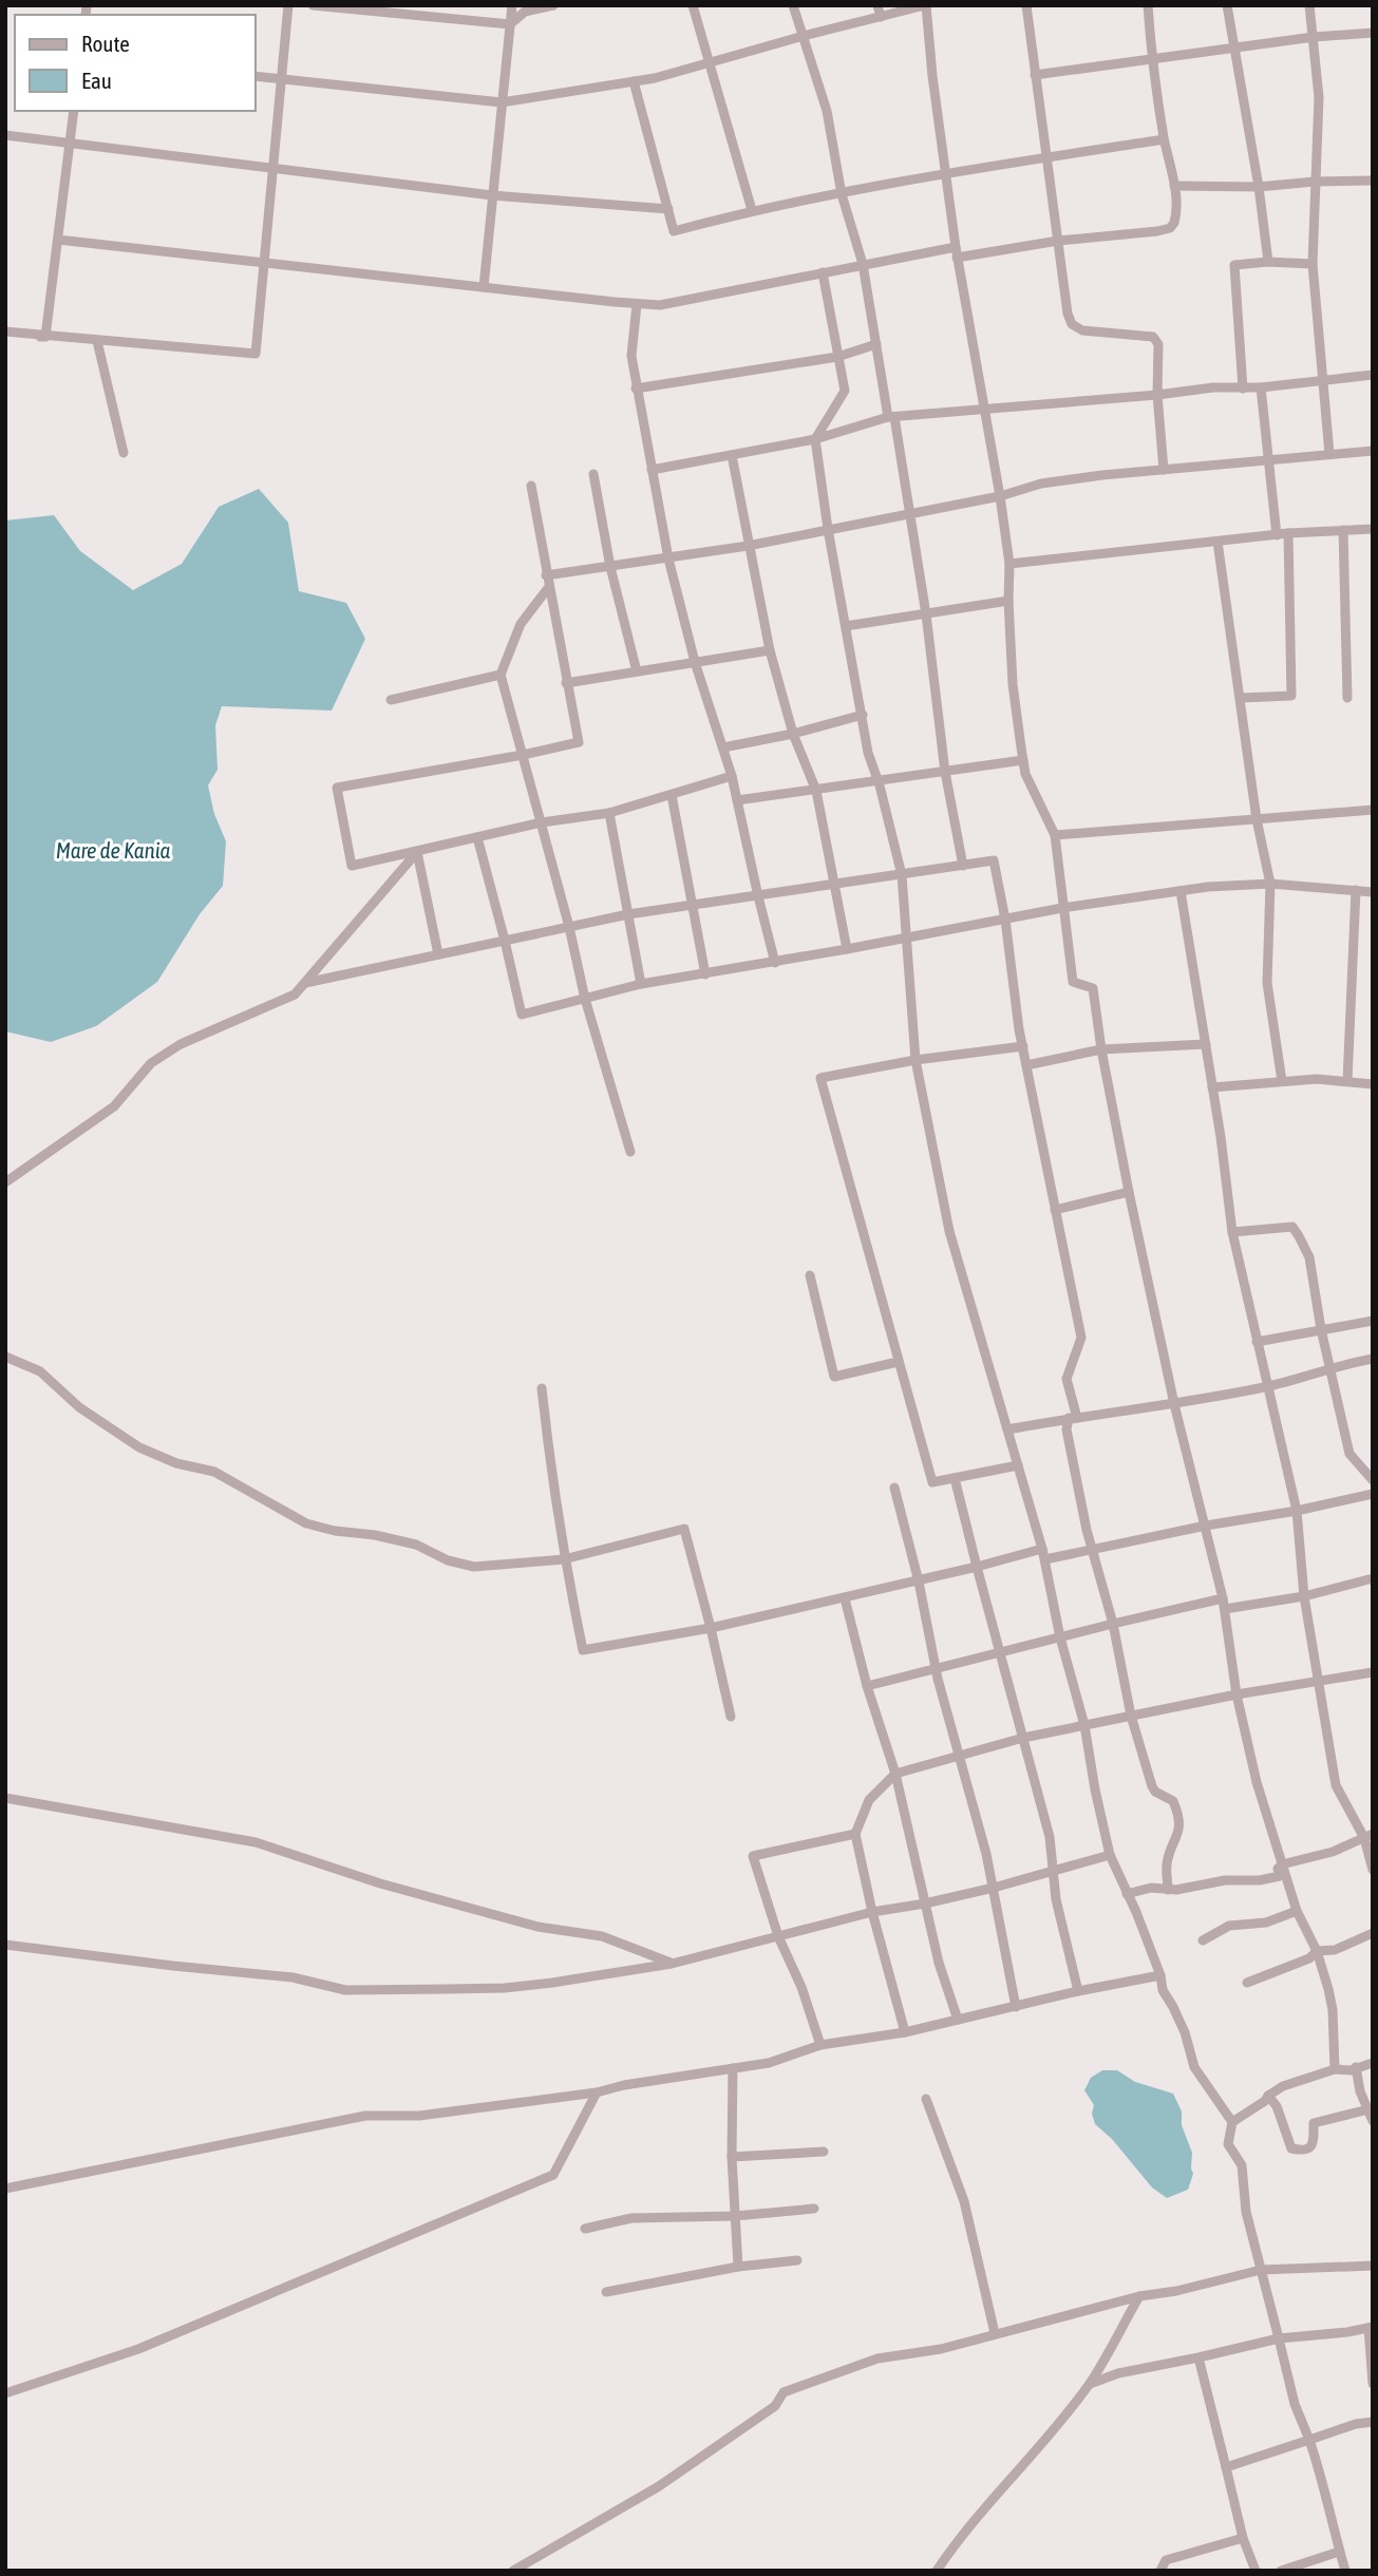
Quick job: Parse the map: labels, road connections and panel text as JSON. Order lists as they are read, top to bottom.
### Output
{
  "water": ["Mare de Kania"],
  "legend": ["Route", "Eau"]
}
